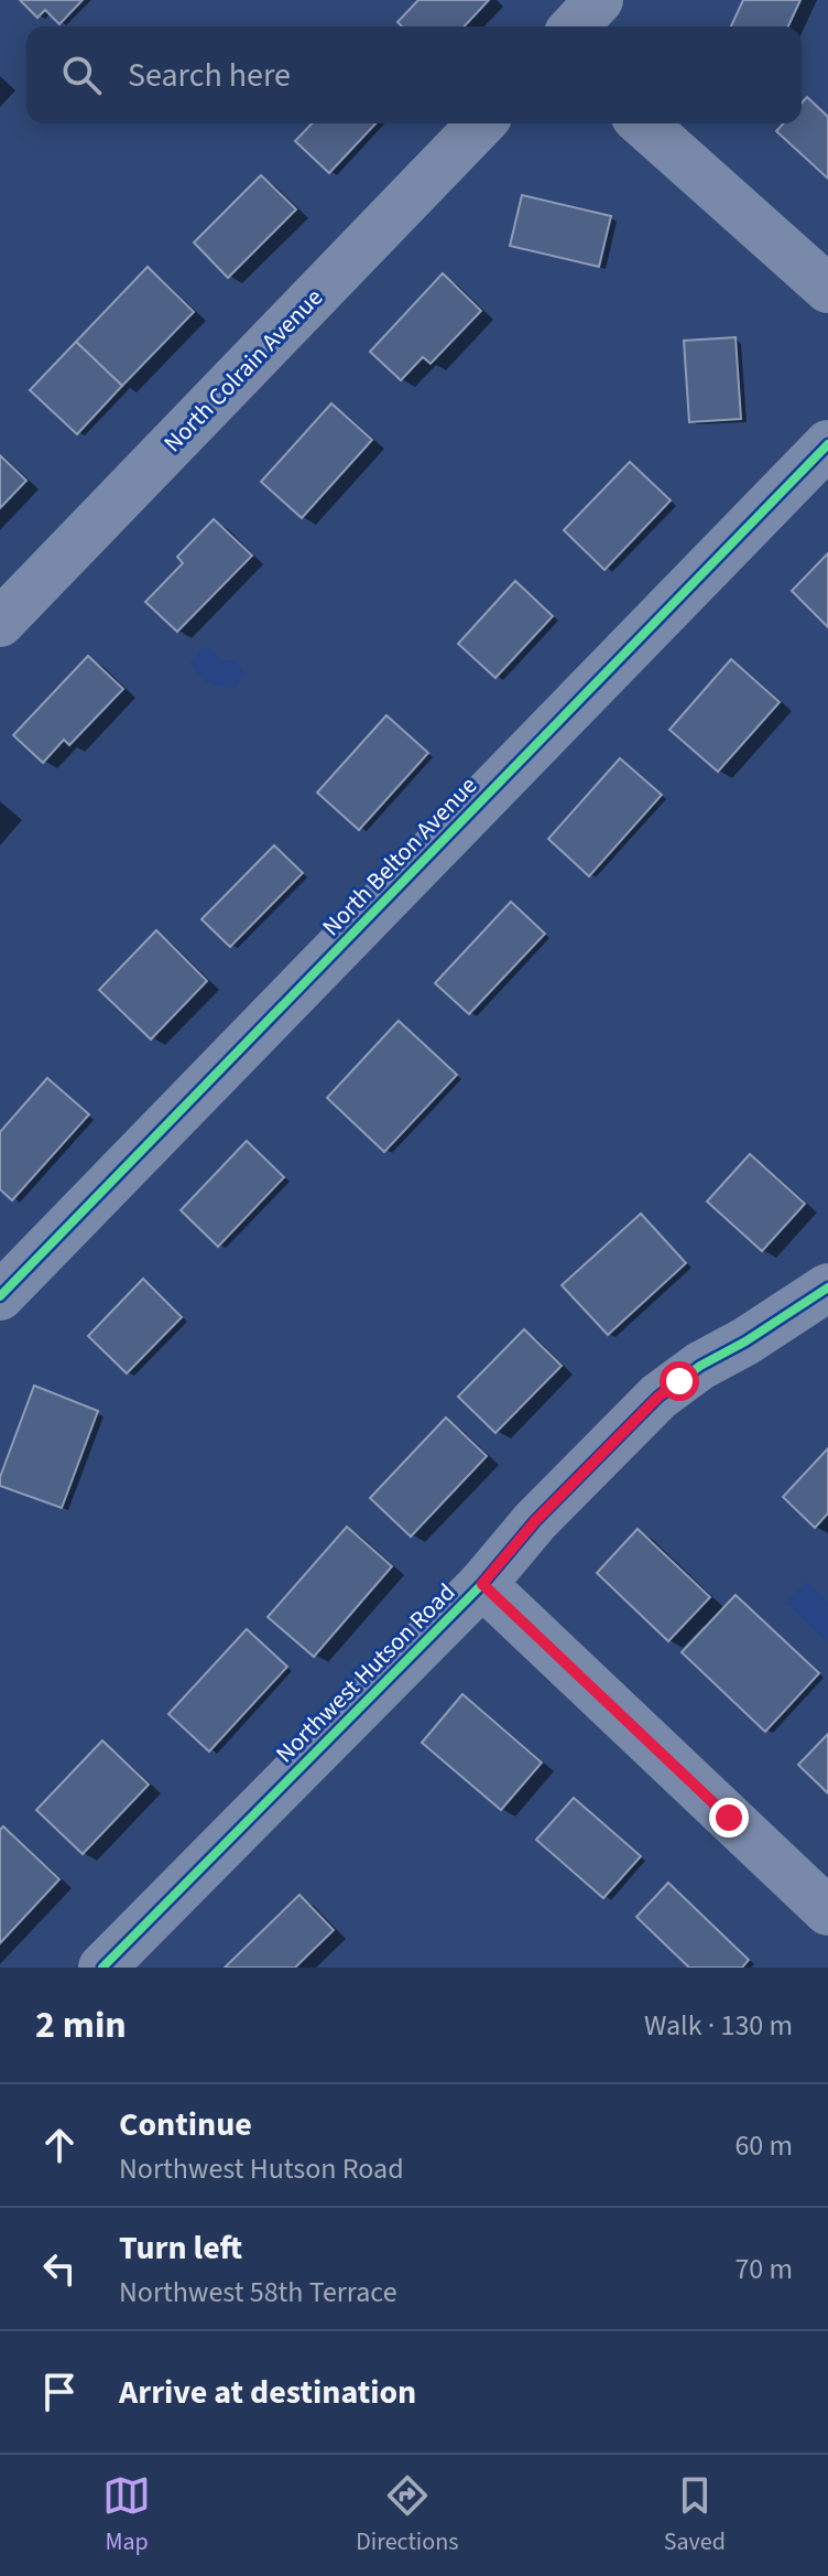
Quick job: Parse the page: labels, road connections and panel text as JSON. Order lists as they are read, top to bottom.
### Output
{
  "streets": {
    "street": ["North Colrain Avenue", "North Belton Avenue", "Northwest Hutson Road"]
  },
  "page": {
    "search": "Search here",
    "heading": ["2 min", "Walk · 130 m"],
    "list": [
      ["Continue", "Northwest Hutson Road", "60 m"],
      ["Turn left", "Northwest 58th Terrace", "70 m"],
      "Arrive at destination"
    ],
    "nav": ["Map", "Directions", "Saved"]
  }
}
